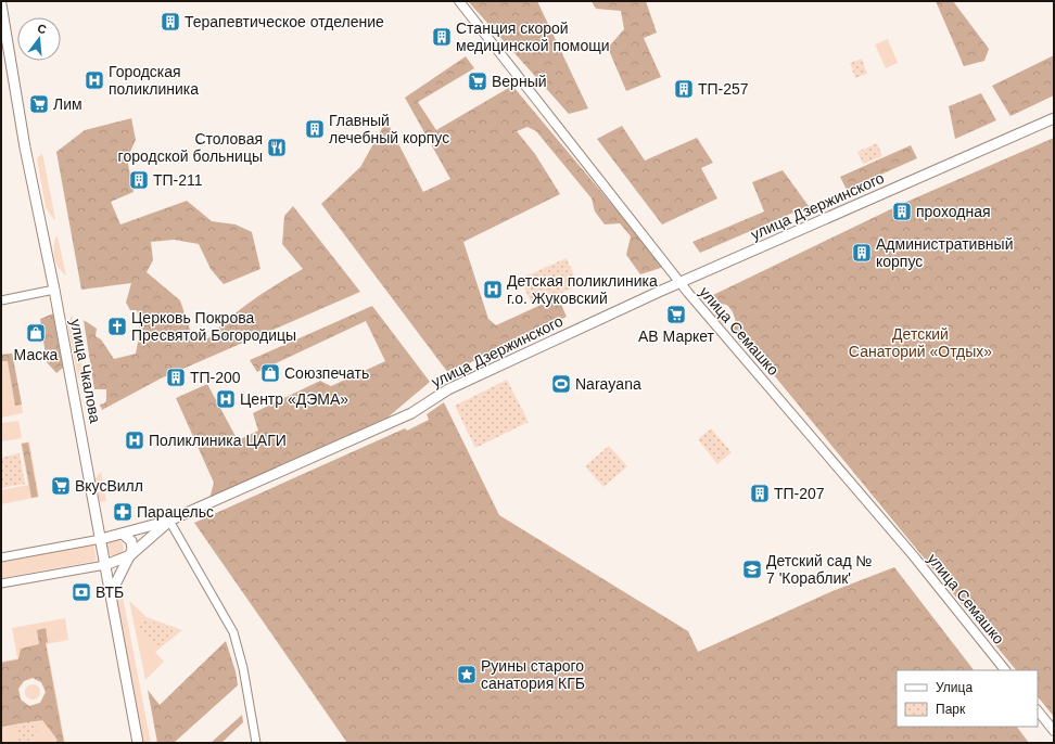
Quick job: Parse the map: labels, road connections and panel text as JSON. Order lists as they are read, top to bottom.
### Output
{
  "streets": {
    "main road": ["улица Дзержинского", "улица Чкалова"],
    "street": ["улица Семашко"]
  },
  "crossings": [
    ["улица Дзержинского", "улица Семашко"],
    ["улица Дзержинского", "улица Чкалова"]
  ],
  "parks": ["Детский Санаторий «Отдых»"],
  "places": {
    "building": [
      "Терапевтическое отделение",
      "Станция скорой медицинской помощи",
      "ТП-257",
      "Главный лечебный корпус",
      "ТП-211",
      "проходная",
      "Административный корпус",
      "ТП-200",
      "ТП-207"
    ],
    "hospital": [
      "Городская поликлиника",
      "Детская поликлиника г.о. Жуковский",
      "Центр «ДЭМА»",
      "Поликлиника ЦАГИ"
    ],
    "supermarket": [
      "Верный",
      "Лим",
      "АВ Маркет",
      "ВкусВилл"
    ],
    "restaurant": ["Столовая городской больницы"],
    "church": ["Церковь Покрова Пресвятой Богородицы"],
    "shop": ["Маска", "Союзпечать"],
    "sports": ["Narayana"],
    "pharmacy": ["Парацельс"],
    "school or university": ["Детский сад № 7 'Кораблик'"],
    "bank": ["ВТБ"],
    "place": ["Руины старого санатория КГБ"]
  },
  "legend": ["Улица", "Парк"],
  "north": "top"
}
